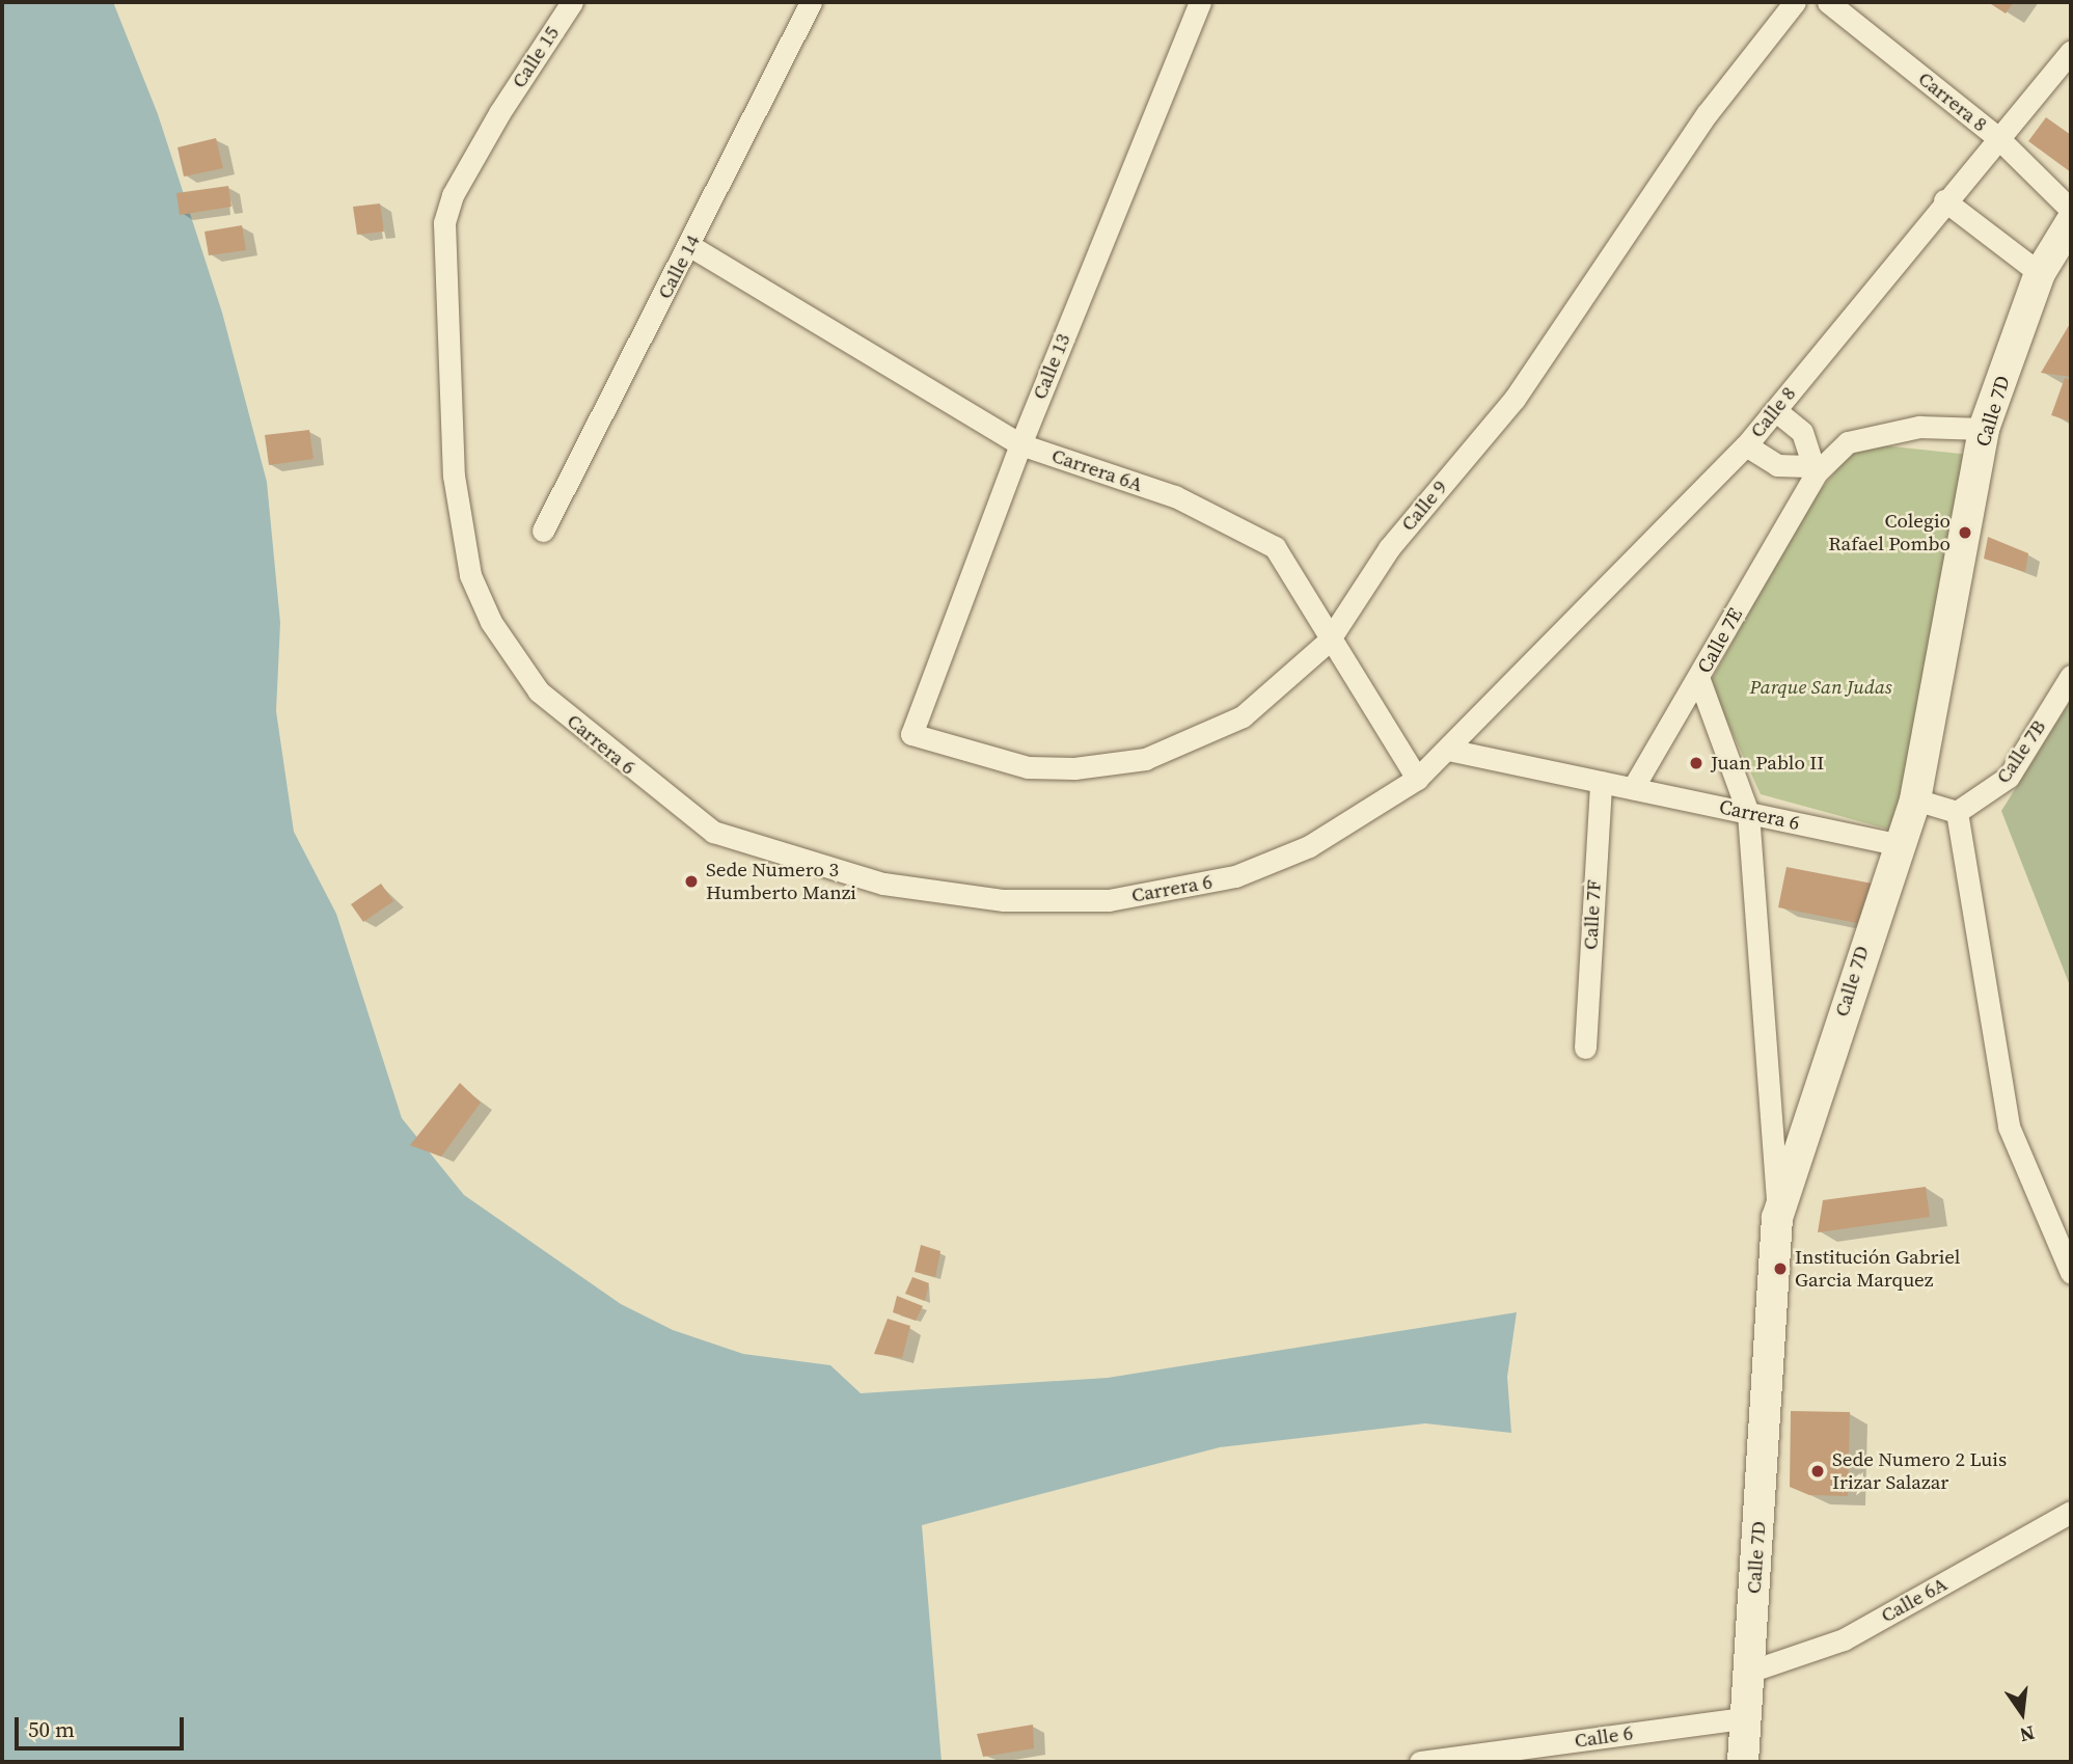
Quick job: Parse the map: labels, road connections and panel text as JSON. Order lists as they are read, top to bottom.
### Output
{
  "streets": {
    "main road": ["Calle 7D"],
    "street": [
      "Calle 15",
      "Carrera 8",
      "Calle 14",
      "Calle 13",
      "Calle 8",
      "Carrera 6A",
      "Calle 9",
      "Calle 7E",
      "Carrera 6",
      "Calle 7B",
      "Calle 7F",
      "Calle 6A",
      "Calle 6"
    ]
  },
  "crossings": [
    ["Calle 15", "Carrera 6"],
    ["Carrera 8", "Calle 8"],
    ["Calle 14", "Carrera 6A"],
    ["Calle 13", "Carrera 6A"],
    ["Calle 13", "Calle 9"],
    ["Calle 7D", "Calle 7E"],
    ["Calle 7D", "Carrera 6"],
    ["Calle 7D", "Calle 6A"],
    ["Calle 7D", "Calle 6"],
    ["Calle 8", "Carrera 6"],
    ["Carrera 6A", "Calle 9"],
    ["Carrera 6A", "Carrera 6"],
    ["Calle 7E", "Carrera 6"],
    ["Carrera 6", "Calle 7F"]
  ],
  "parks": ["Parque San Judas"],
  "places": [
    "Colegio Rafael Pombo",
    "Juan Pablo II",
    "Sede Numero 3 Humberto Manzi",
    "Institución Gabriel Garcia Marquez",
    "Sede Numero 2 Luis Irizar Salazar"
  ],
  "scale_bar": "50 m",
  "north": "bottom"
}
